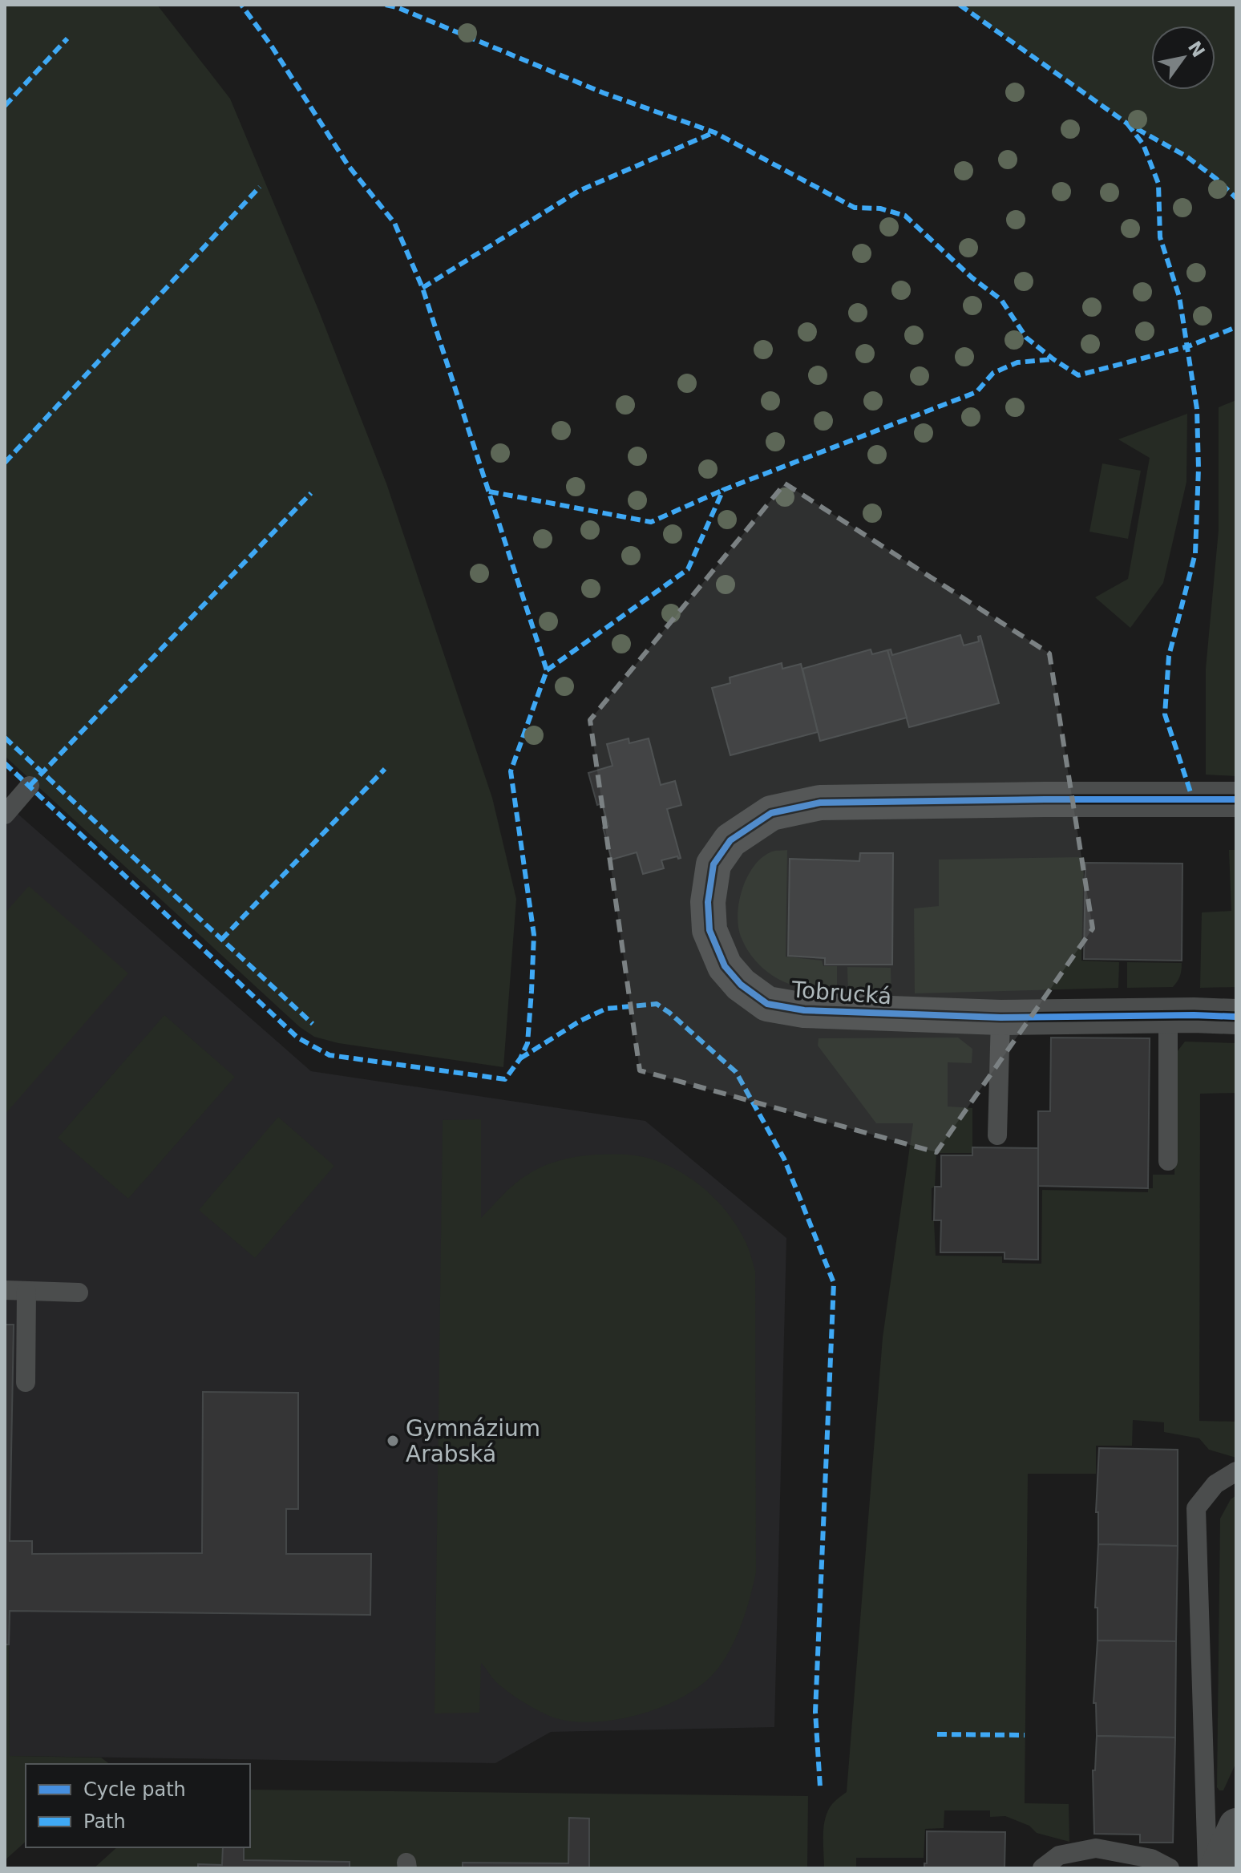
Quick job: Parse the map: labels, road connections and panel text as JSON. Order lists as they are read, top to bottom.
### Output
{
  "streets": {
    "street": ["Tobrucká"]
  },
  "places": ["Gymnázium Arabská"],
  "legend": ["Cycle path", "Path"],
  "north": "top right"
}
